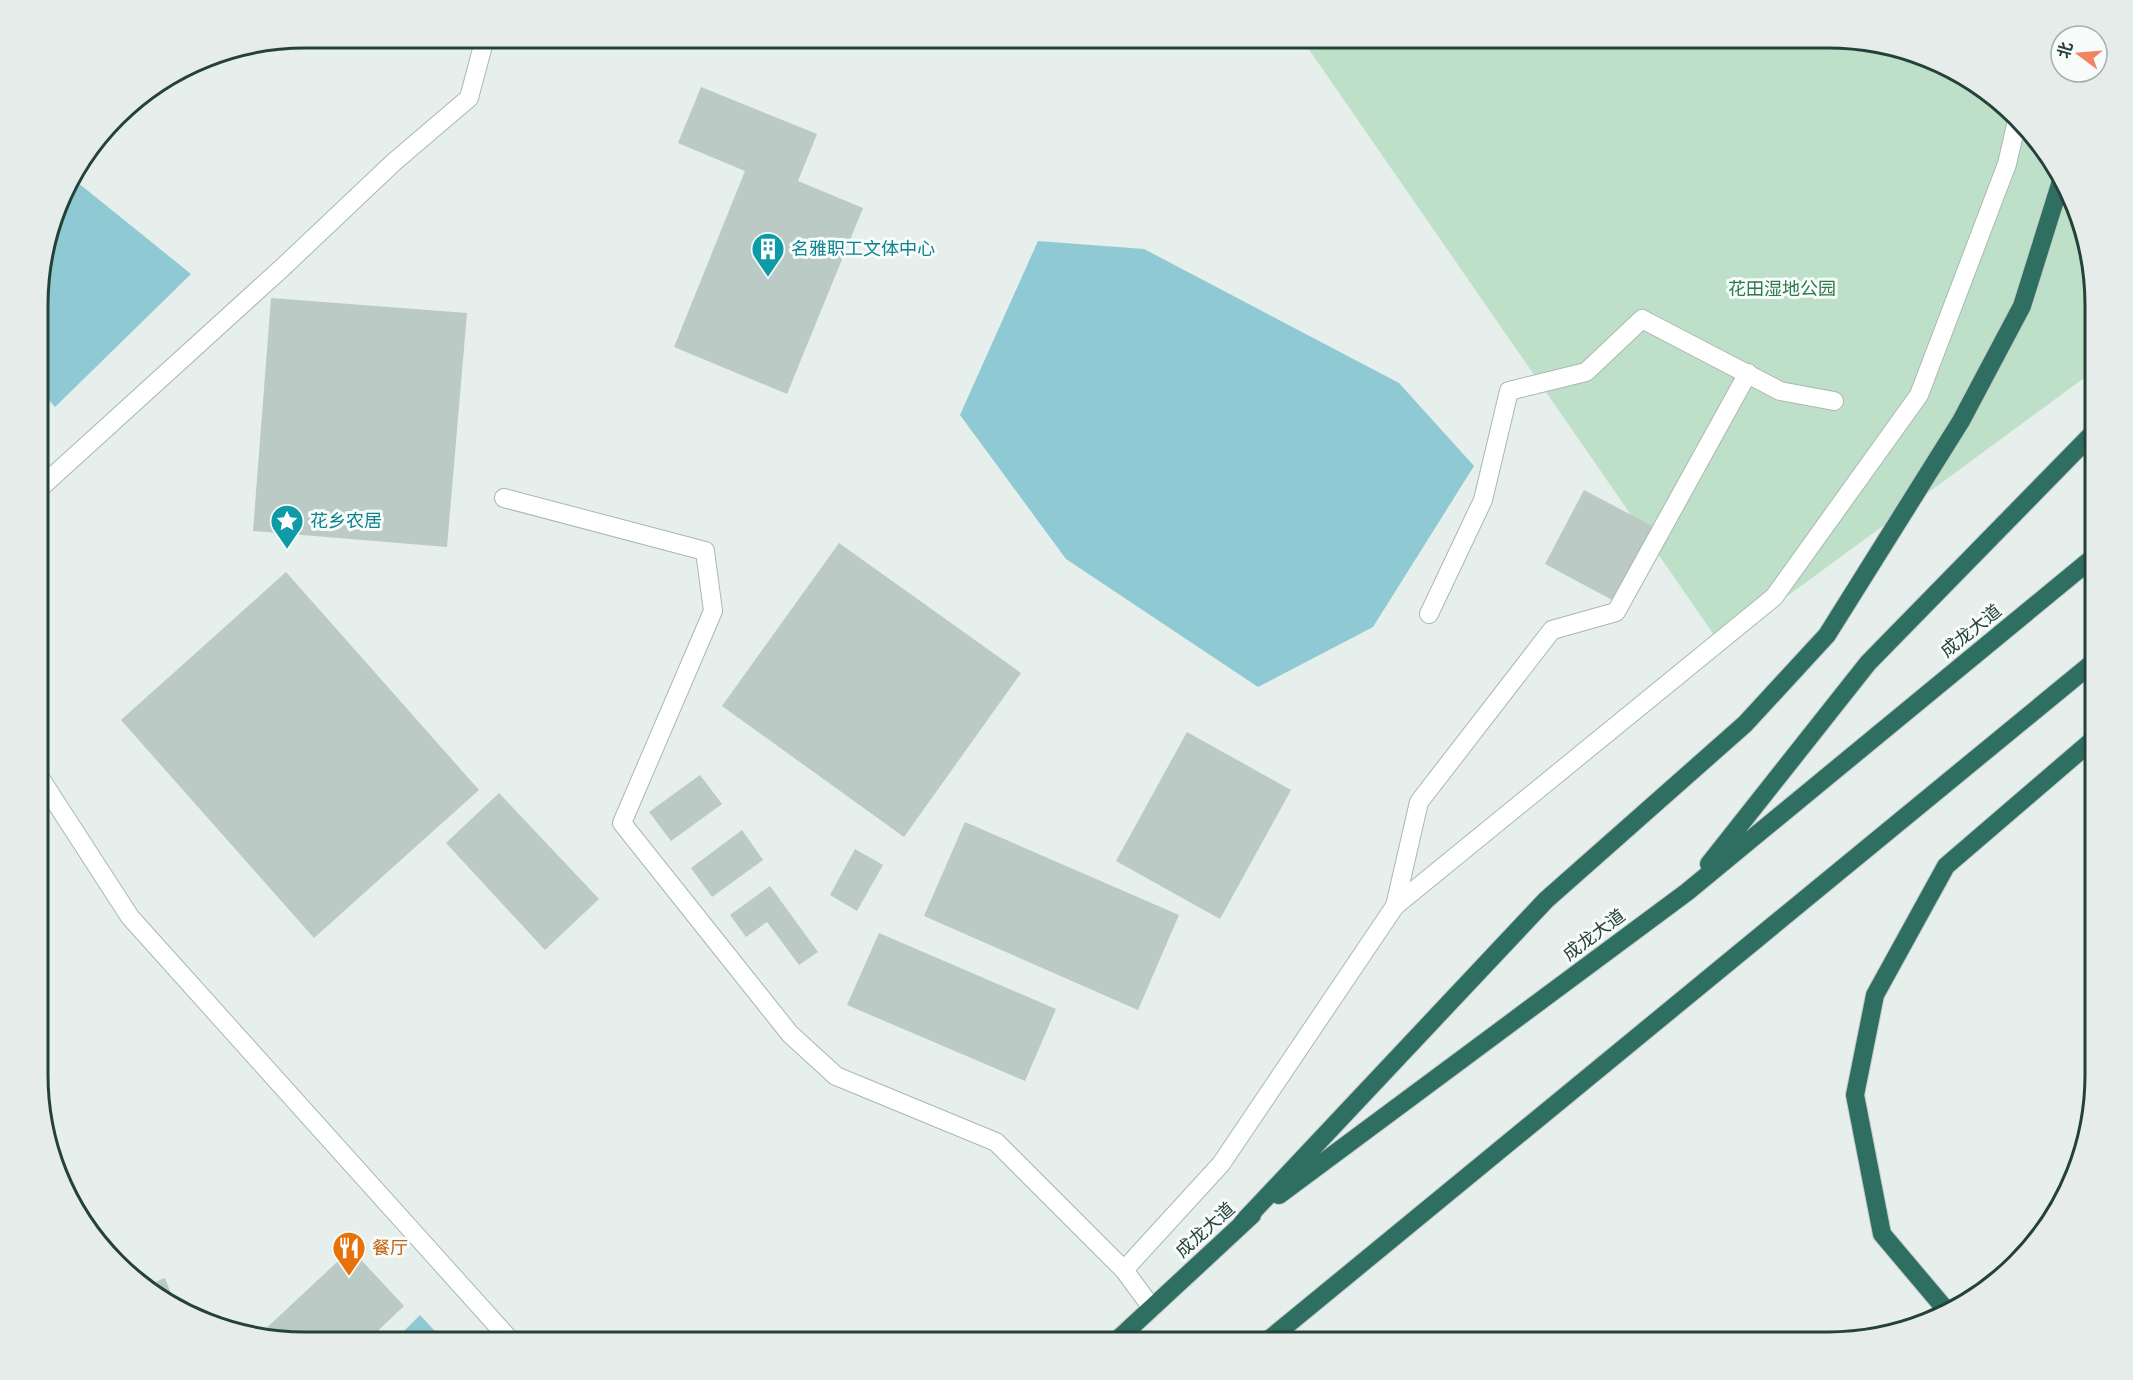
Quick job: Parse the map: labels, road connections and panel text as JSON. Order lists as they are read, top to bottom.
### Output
{
  "streets": {
    "highway": ["成龙大道"]
  },
  "parks": ["花田湿地公园"],
  "places": {
    "building": ["名雅职工文体中心"],
    "place": ["花乡农居"],
    "restaurant": ["餐厅"]
  },
  "north": "left"
}
